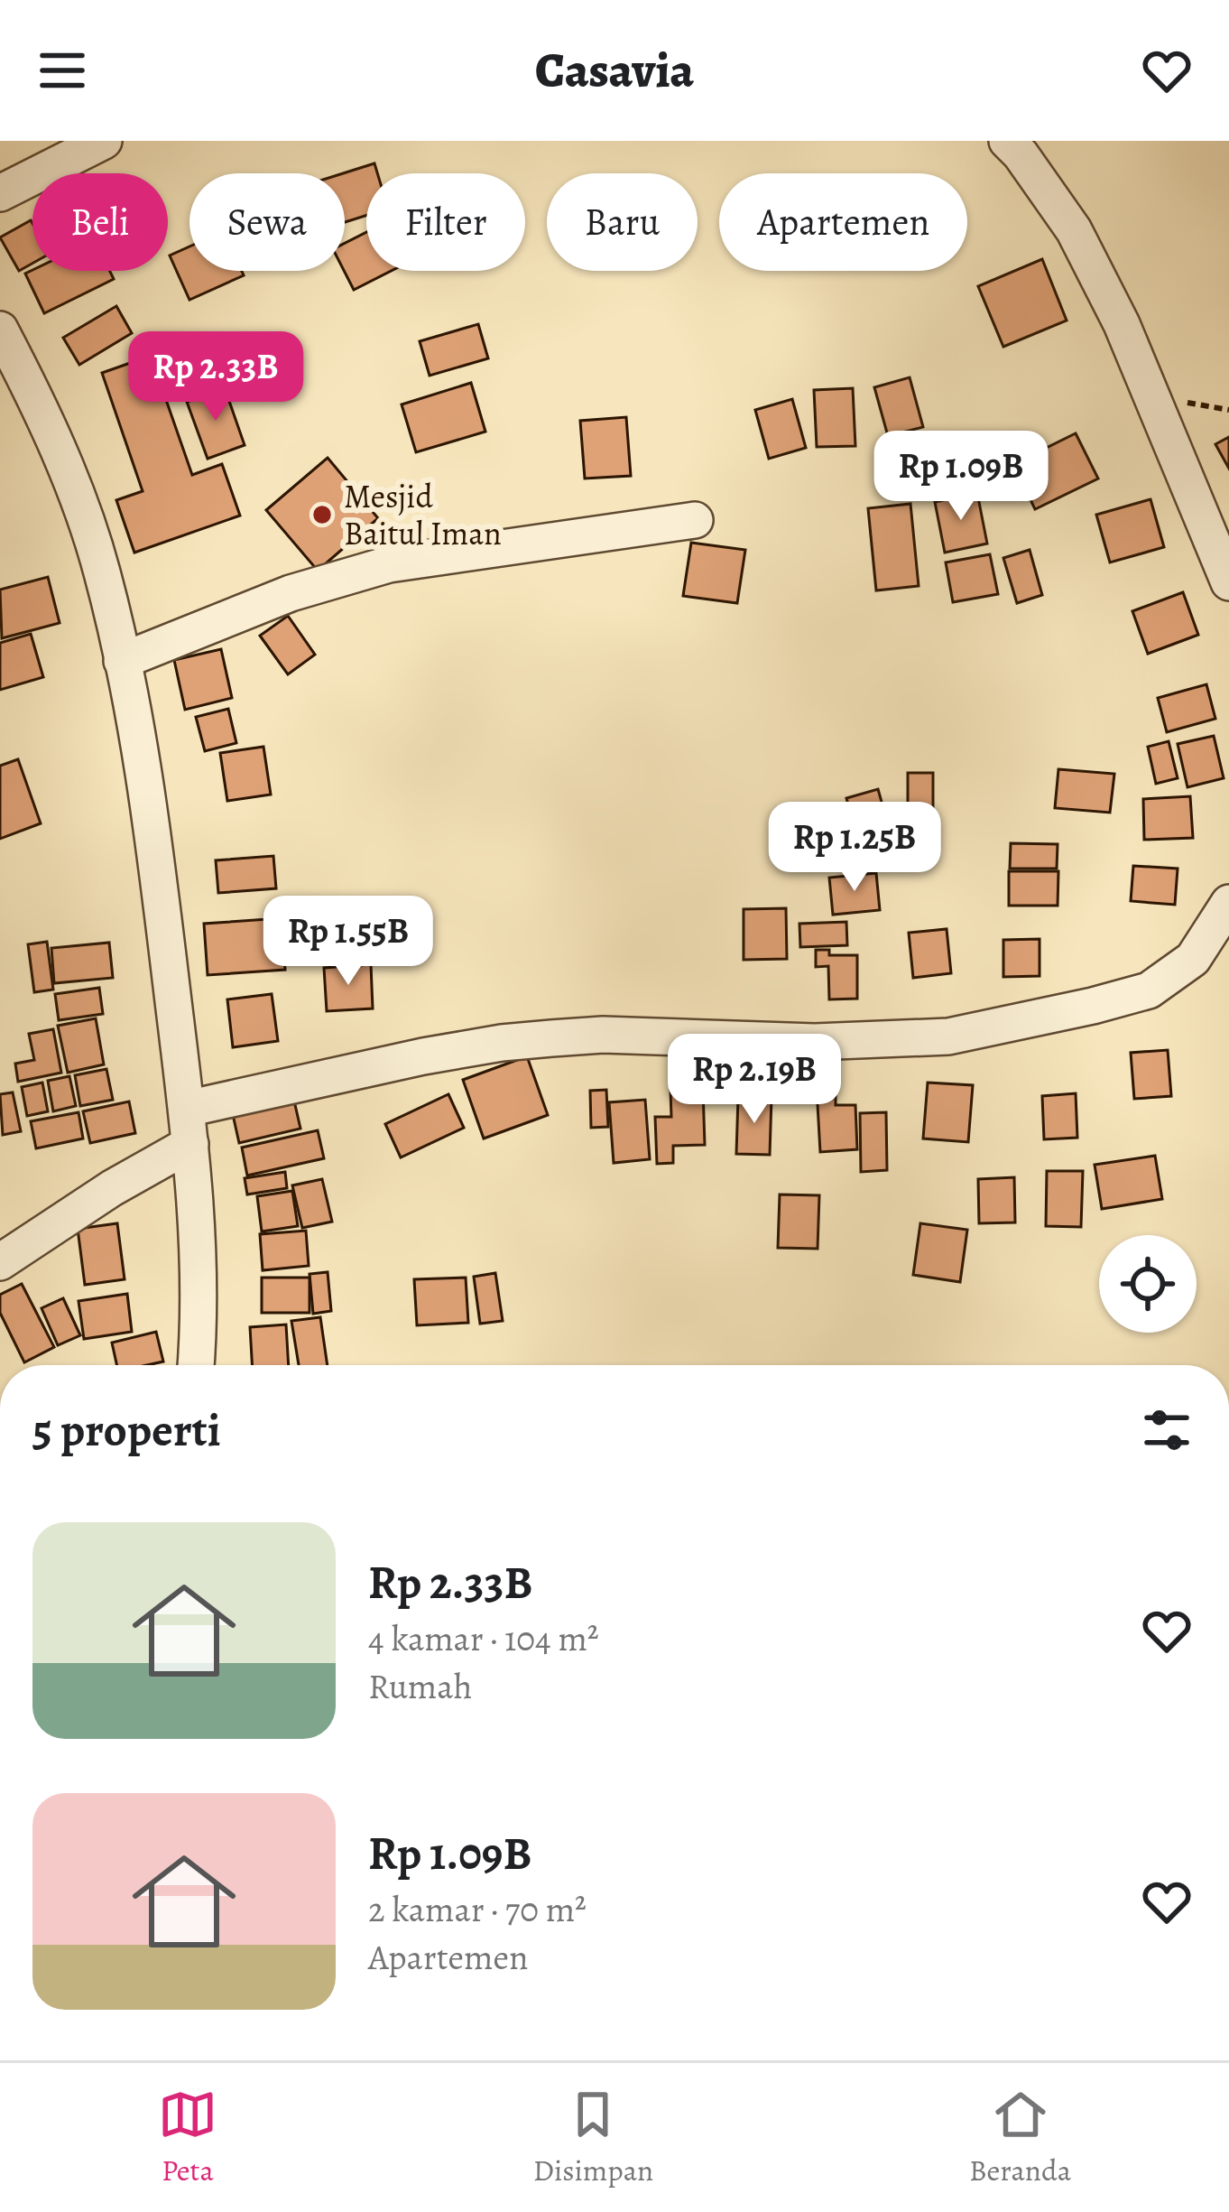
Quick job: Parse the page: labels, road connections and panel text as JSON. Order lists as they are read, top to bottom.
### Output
{
  "places": ["Mesjid Baitul Iman"],
  "page": {
    "header": "Casavia",
    "chip": [
      "Beli",
      "Sewa",
      "Filter",
      "Baru",
      "Apartemen"
    ],
    "price": [
      "Rp 2.33B",
      "Rp 1.09B",
      "Rp 1.25B",
      "Rp 1.55B",
      "Rp 2.19B"
    ],
    "heading": "5 properti",
    "list": [
      {
        "name": "Rp 2.33B",
        "note": "4 kamar · 104 m² · Rumah"
      },
      {
        "name": "Rp 1.09B",
        "note": "2 kamar · 70 m² · Apartemen"
      }
    ],
    "tabs": ["Peta", "Disimpan", "Beranda"]
  }
}
